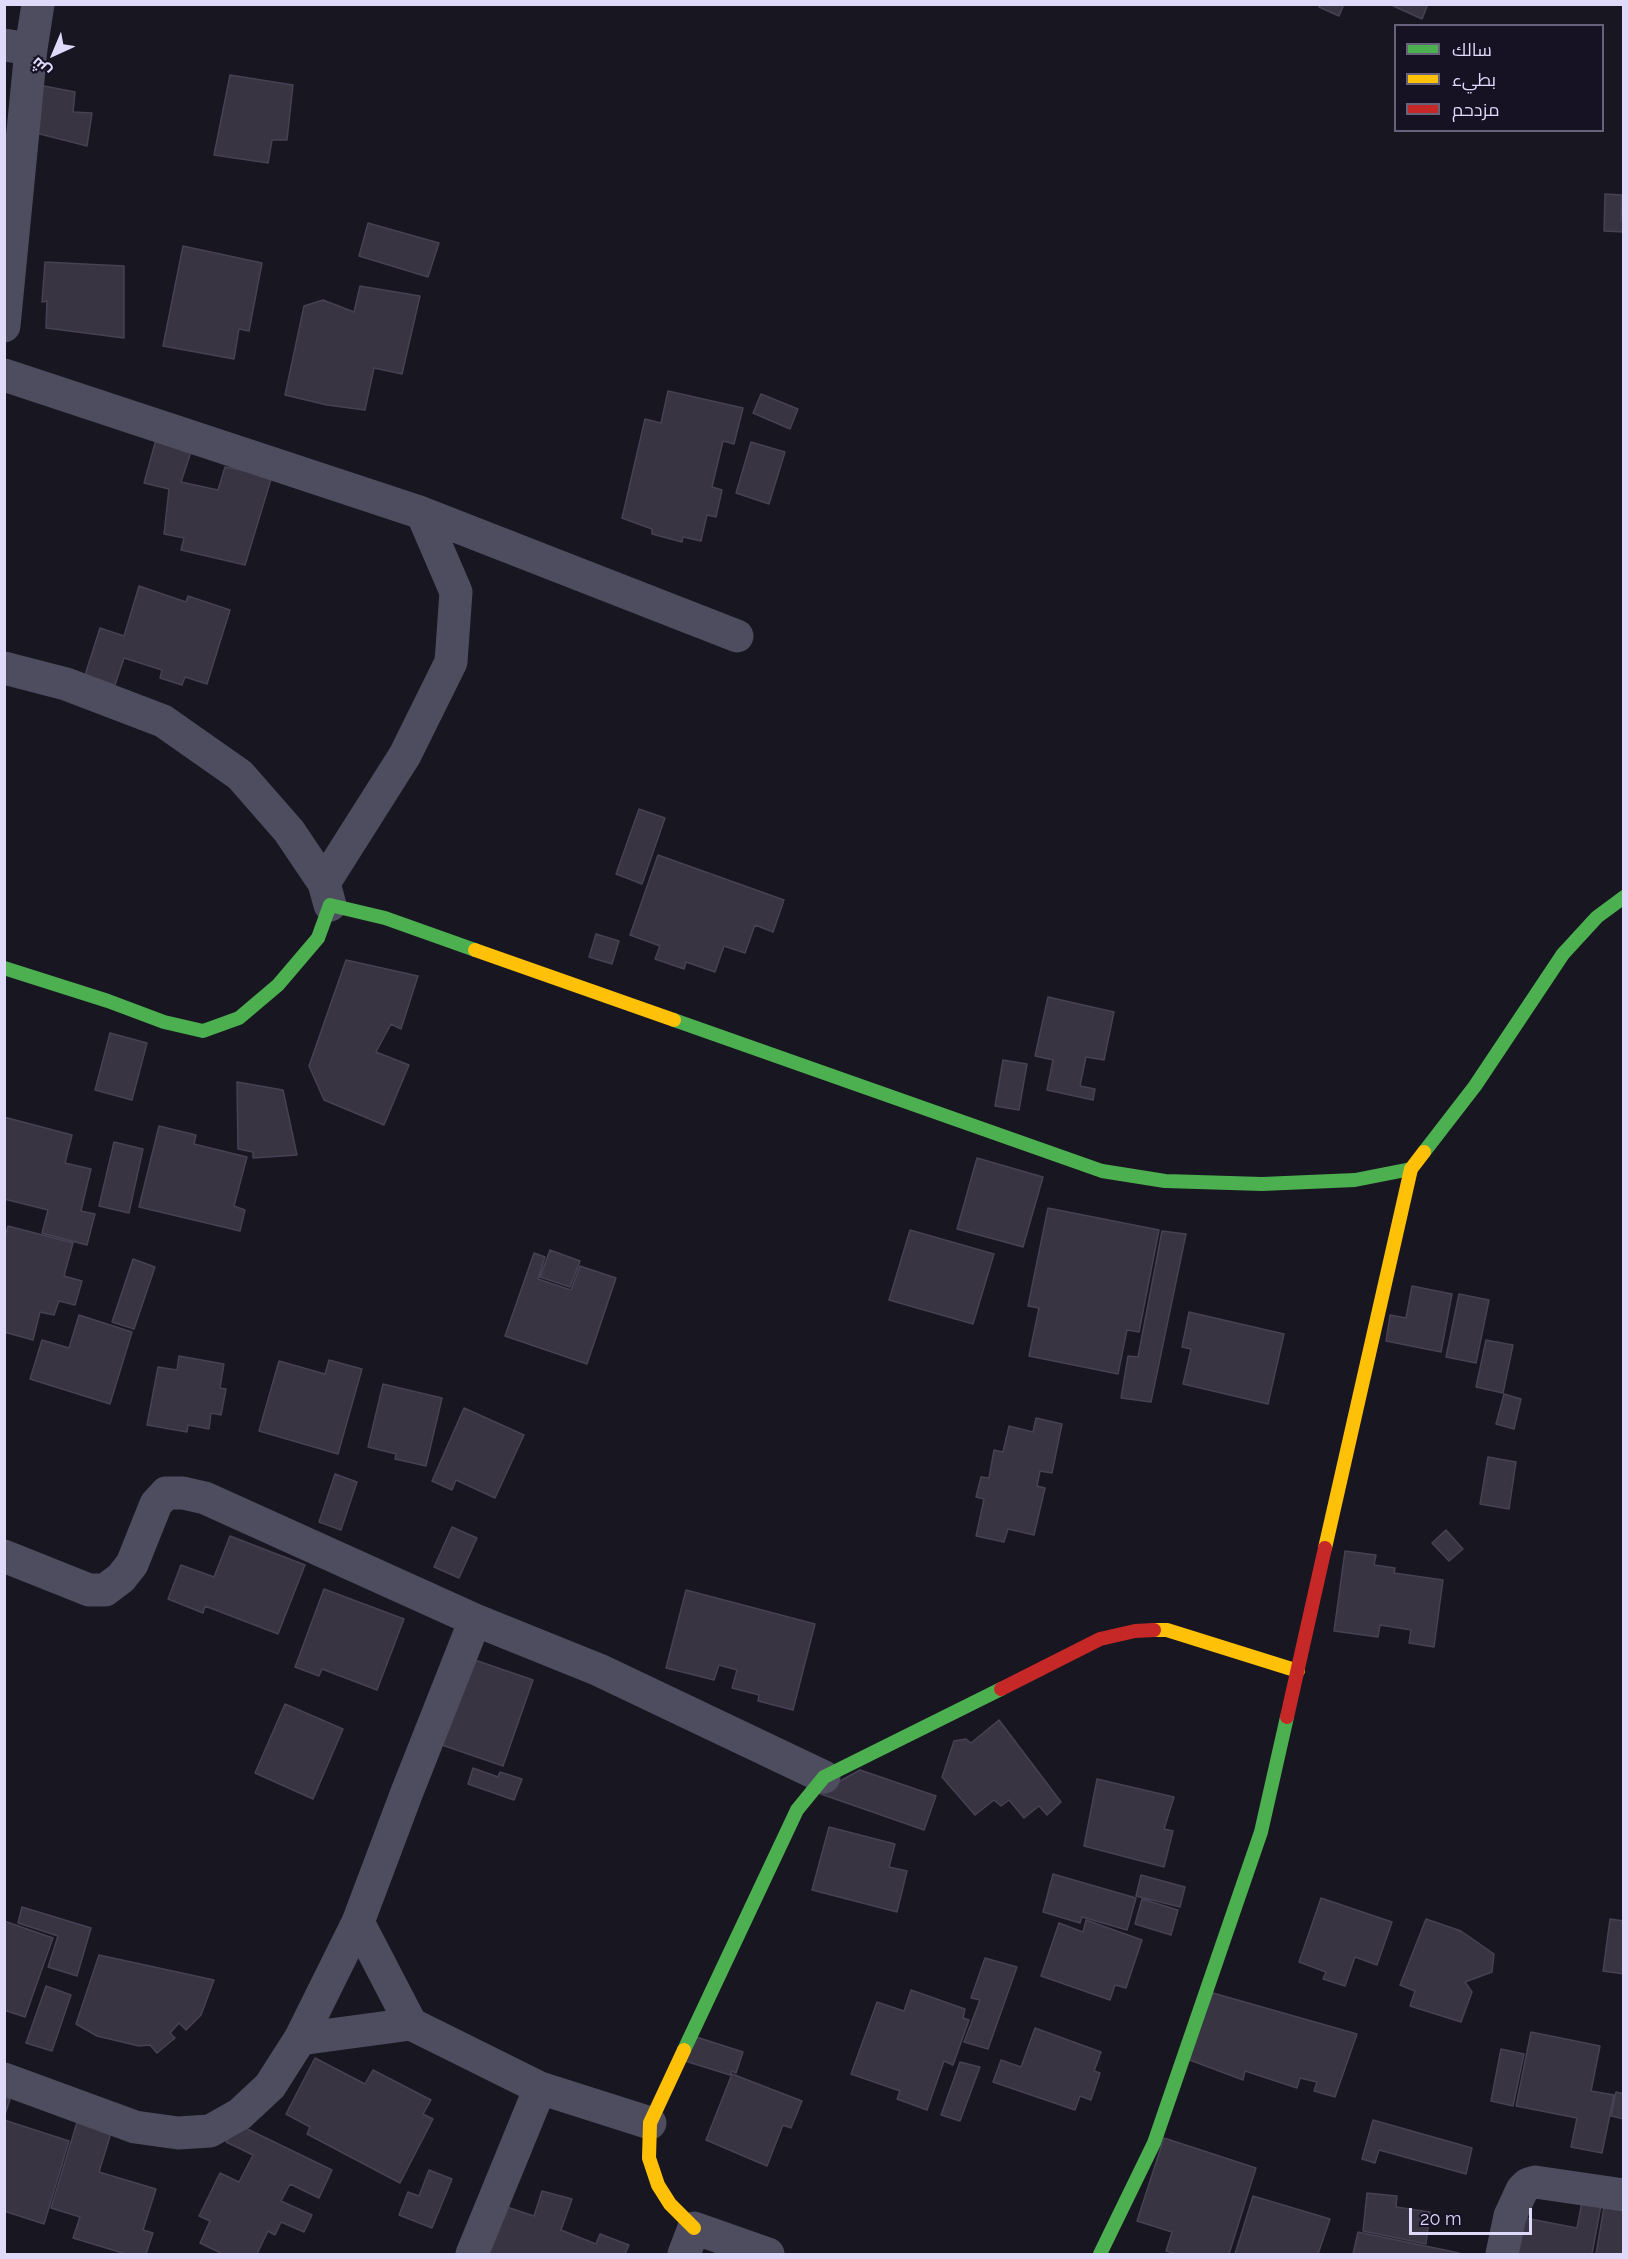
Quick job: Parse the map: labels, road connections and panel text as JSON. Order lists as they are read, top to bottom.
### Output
{
  "legend": ["سالك", "بطيء", "مزدحم"],
  "scale_bar": "20 m",
  "north": "bottom left"
}
